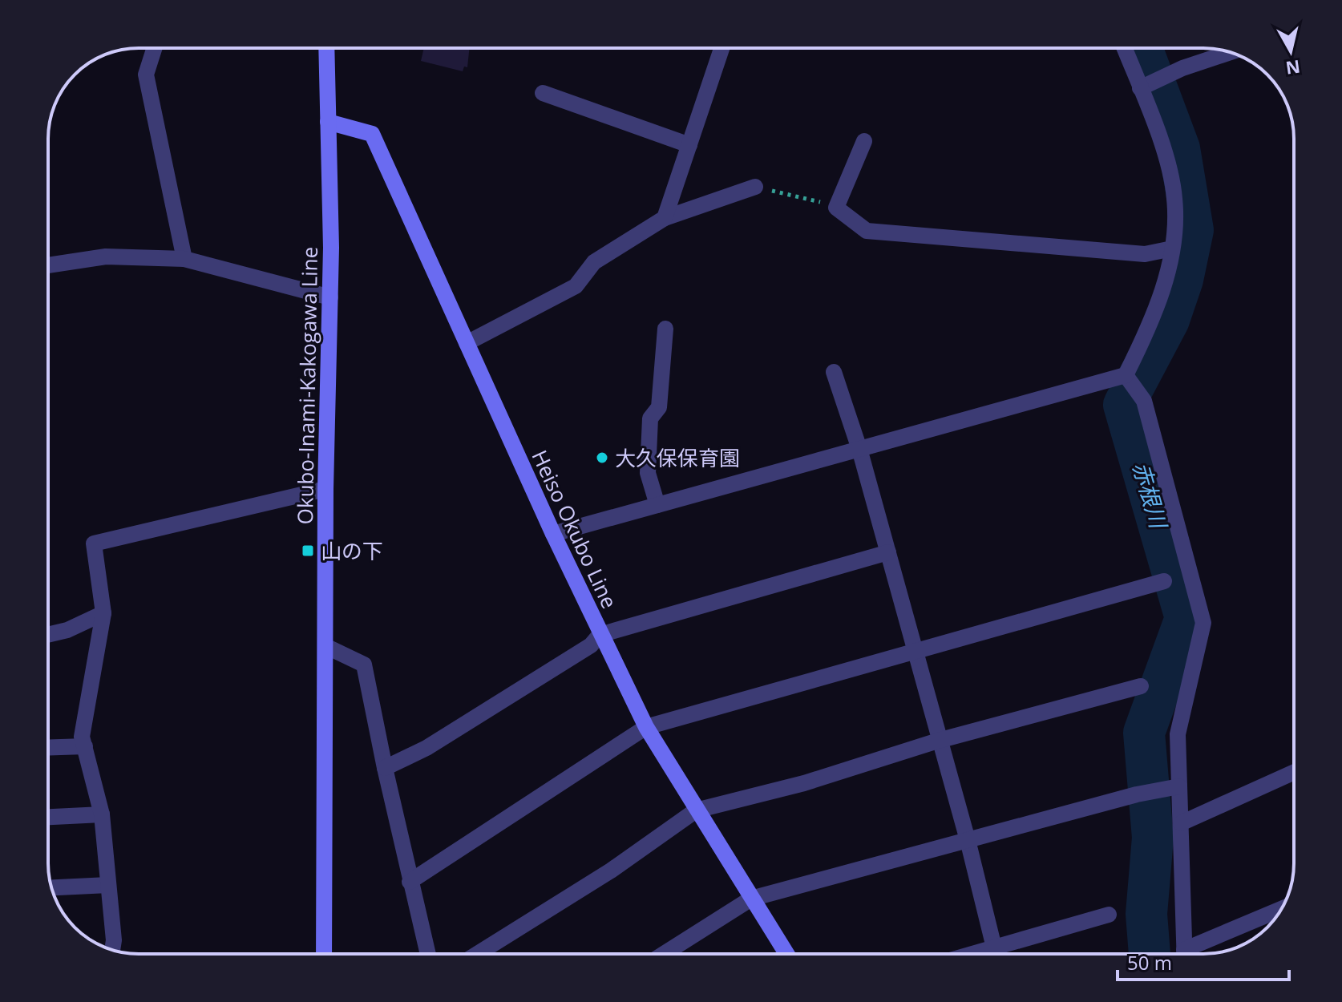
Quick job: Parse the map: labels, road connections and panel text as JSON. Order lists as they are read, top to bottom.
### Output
{
  "streets": {
    "main road": ["Okubo-Inami-Kakogawa Line", "Heiso Okubo Line"]
  },
  "crossings": [
    ["Okubo-Inami-Kakogawa Line", "Heiso Okubo Line"]
  ],
  "water": ["赤根川"],
  "places": {
    "other": ["大久保保育園"],
    "transit": ["山の下"]
  },
  "scale_bar": "50 m",
  "north": "bottom"
}
